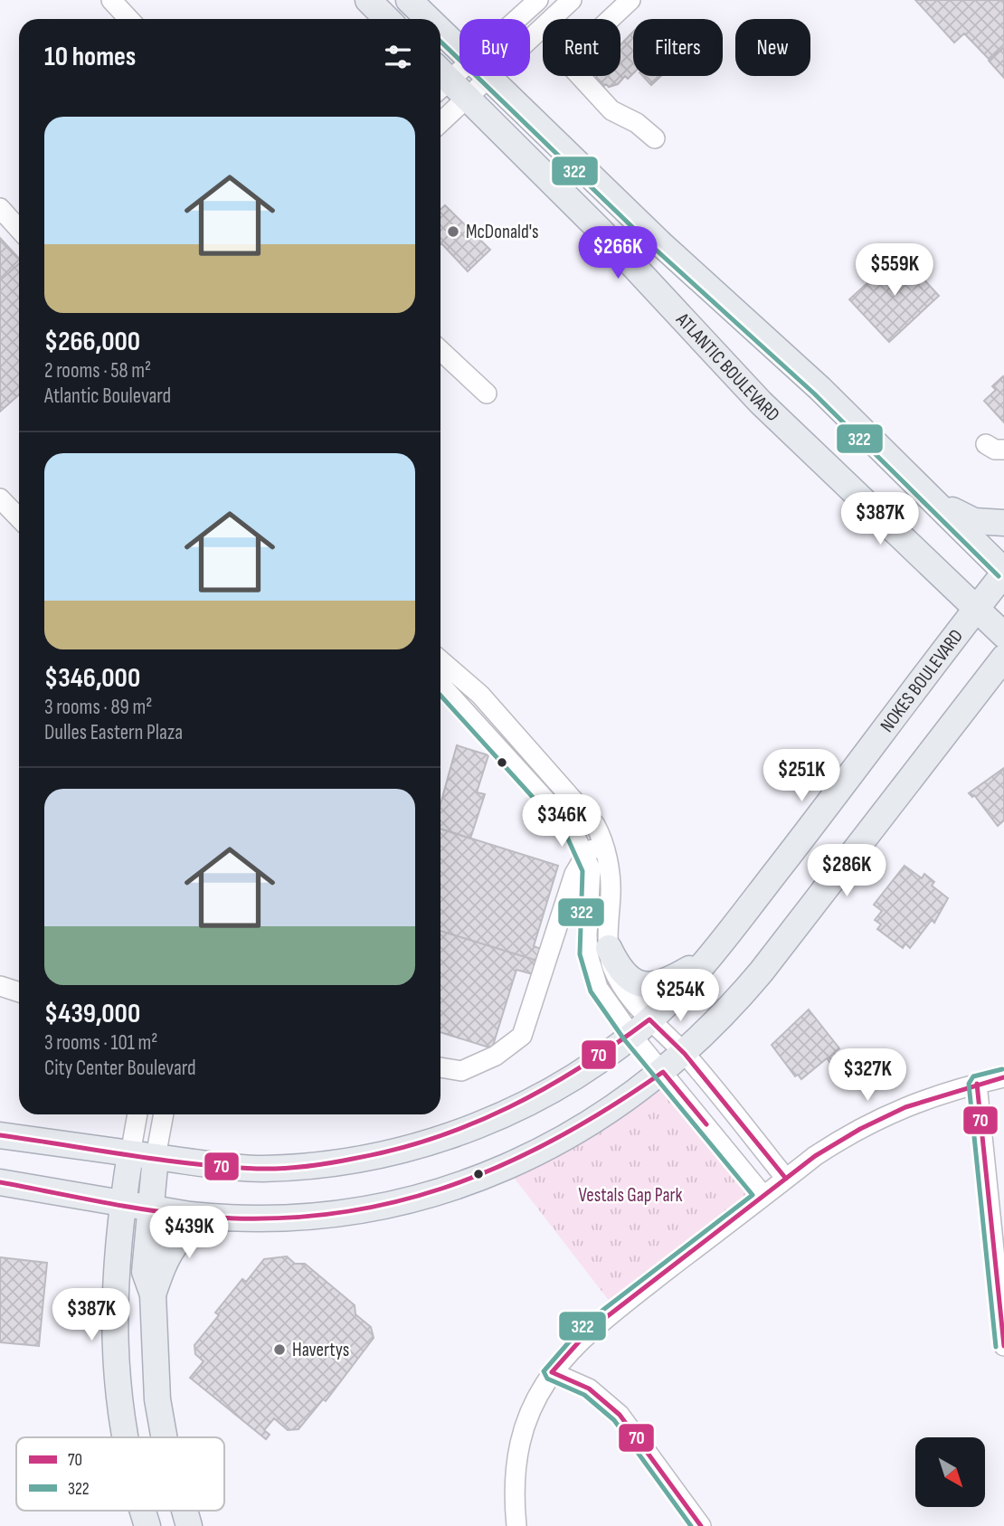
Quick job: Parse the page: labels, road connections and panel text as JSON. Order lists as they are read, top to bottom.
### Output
{
  "streets": {
    "main road": ["ATLANTIC BOULEVARD", "NOKES BOULEVARD"]
  },
  "crossings": [
    ["ATLANTIC BOULEVARD", "NOKES BOULEVARD"]
  ],
  "parks": ["Vestals Gap Park"],
  "places": ["McDonald's", "Havertys"],
  "lines": ["transit line 322", "transit line 70"],
  "legend": ["70", "322"],
  "north": "bottom right",
  "page": {
    "chip": [
      "Buy",
      "Rent",
      "Filters",
      "New"
    ],
    "heading": "10 homes",
    "list": [
      {
        "name": "$266,000",
        "note": "2 rooms · 58 m² · Atlantic Boulevard"
      },
      {
        "name": "$346,000",
        "note": "3 rooms · 89 m² · Dulles Eastern Plaza"
      },
      {
        "name": "$439,000",
        "note": "3 rooms · 101 m² · City Center Boulevard"
      }
    ],
    "price": [
      "$266K",
      "$559K",
      "$387K",
      "$251K",
      "$346K",
      "$286K",
      "$254K",
      "$327K",
      "$439K",
      "$387K"
    ]
  }
}
